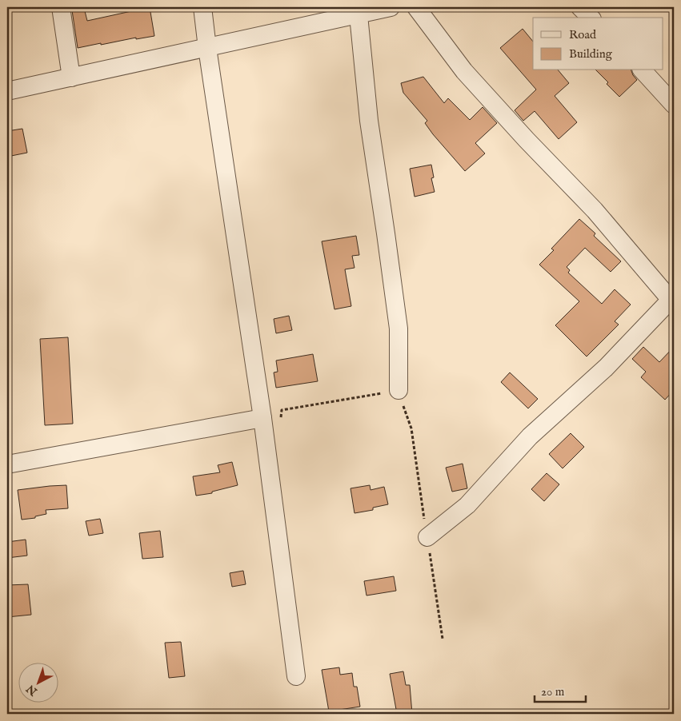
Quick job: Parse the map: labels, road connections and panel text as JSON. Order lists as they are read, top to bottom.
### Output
{
  "legend": ["Road", "Building"],
  "scale_bar": "20 m",
  "north": "bottom left"
}
